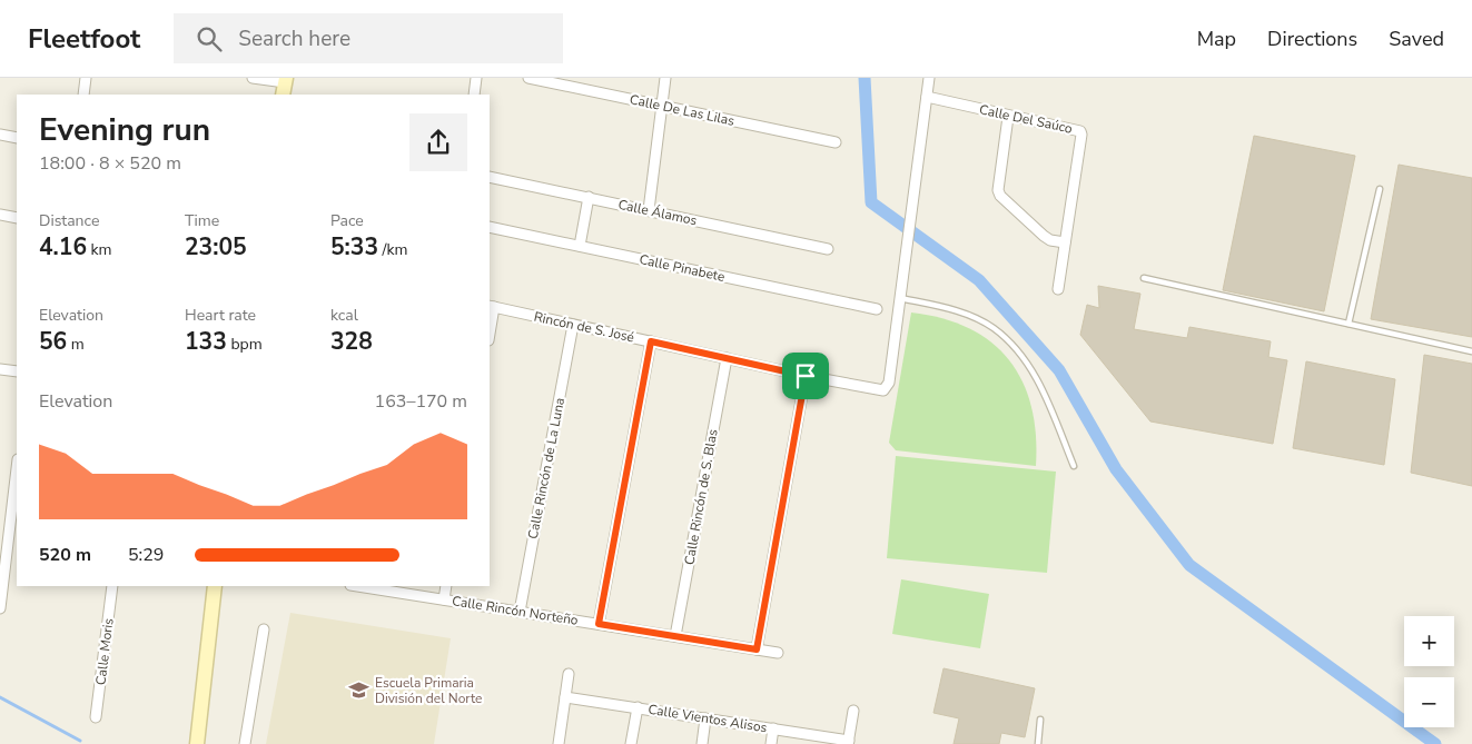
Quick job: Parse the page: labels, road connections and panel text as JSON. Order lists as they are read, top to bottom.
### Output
{
  "streets": {
    "street": [
      "Calle De Las Lilas",
      "Calle Del Saúco",
      "Calle Álamos",
      "Calle Pinabete",
      "Rincón de S. José",
      "Calle Rincón de La Luna",
      "Calle Rincón de S. Blas",
      "Calle Rincón Norteño",
      "Calle Moris",
      "Calle Vientos Alisos"
    ]
  },
  "crossings": [
    ["Rincón de S. José", "Calle Rincón de La Luna"],
    ["Rincón de S. José", "Calle Rincón de S. Blas"],
    ["Calle Rincón de La Luna", "Calle Rincón Norteño"],
    ["Calle Rincón de S. Blas", "Calle Rincón Norteño"]
  ],
  "places": {
    "school or university": ["Escuela Primaria División del Norte"]
  },
  "page": {
    "header": "Fleetfoot",
    "search": "Search here",
    "nav": ["Map", "Directions", "Saved"],
    "heading": ["Evening run", "18:00 · 8 × 520 m"],
    "stats": [
      ["Distance", "4.16 km"],
      ["Time", "23:05"],
      ["Pace", "5:33 /km"],
      ["Elevation", "56 m"],
      ["Heart rate", "133 bpm"],
      ["kcal", "328"]
    ],
    "chart": ["Elevation", "163–170 m"],
    "list": [
      {
        "name": "520 m",
        "note": "5:29"
      }
    ],
    "map_buttons": ["+", "−"]
  }
}
